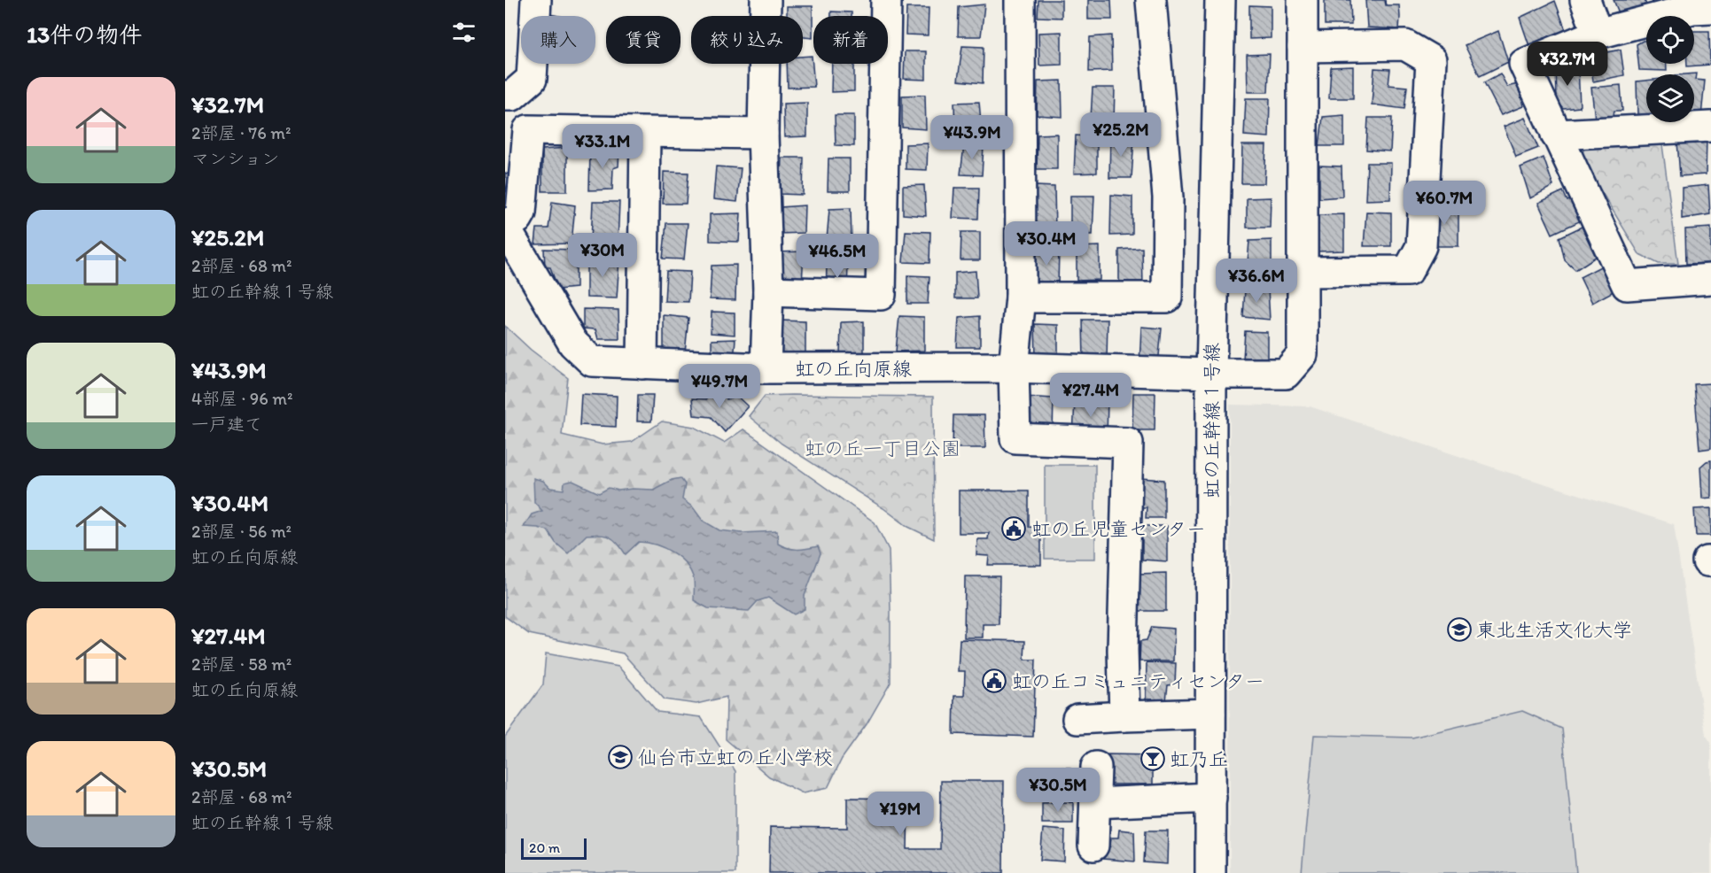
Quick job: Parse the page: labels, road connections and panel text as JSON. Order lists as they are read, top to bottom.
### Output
{
  "streets": {
    "street": ["虹の丘向原線", "虹の丘幹線１号線"]
  },
  "crossings": [
    ["虹の丘向原線", "虹の丘幹線１号線"]
  ],
  "parks": ["虹の丘一丁目公園"],
  "places": {
    "public building": ["虹の丘児童センター", "虹の丘コミュニティセンター"],
    "school or university": ["東北生活文化大学", "仙台市立虹の丘小学校"],
    "bar": ["虹乃丘"]
  },
  "scale_bar": "20 m",
  "page": {
    "heading": "13件の物件",
    "chip": [
      "購入",
      "賃貸",
      "絞り込み",
      "新着"
    ],
    "price": [
      "¥32.7M",
      "¥25.2M",
      "¥43.9M",
      "¥33.1M",
      "¥60.7M",
      "¥30.4M",
      "¥30M",
      "¥46.5M",
      "¥36.6M",
      "¥49.7M",
      "¥27.4M",
      "¥30.5M",
      "¥19M"
    ],
    "list": [
      {
        "name": "¥32.7M",
        "note": "2部屋 · 76 m² · マンション"
      },
      {
        "name": "¥25.2M",
        "note": "2部屋 · 68 m² · 虹の丘幹線１号線"
      },
      {
        "name": "¥43.9M",
        "note": "4部屋 · 96 m² · 一戸建て"
      },
      {
        "name": "¥30.4M",
        "note": "2部屋 · 56 m² · 虹の丘向原線"
      },
      {
        "name": "¥27.4M",
        "note": "2部屋 · 58 m² · 虹の丘向原線"
      },
      {
        "name": "¥30.5M",
        "note": "2部屋 · 68 m² · 虹の丘幹線１号線"
      }
    ],
    "scale": "20 m"
  }
}
